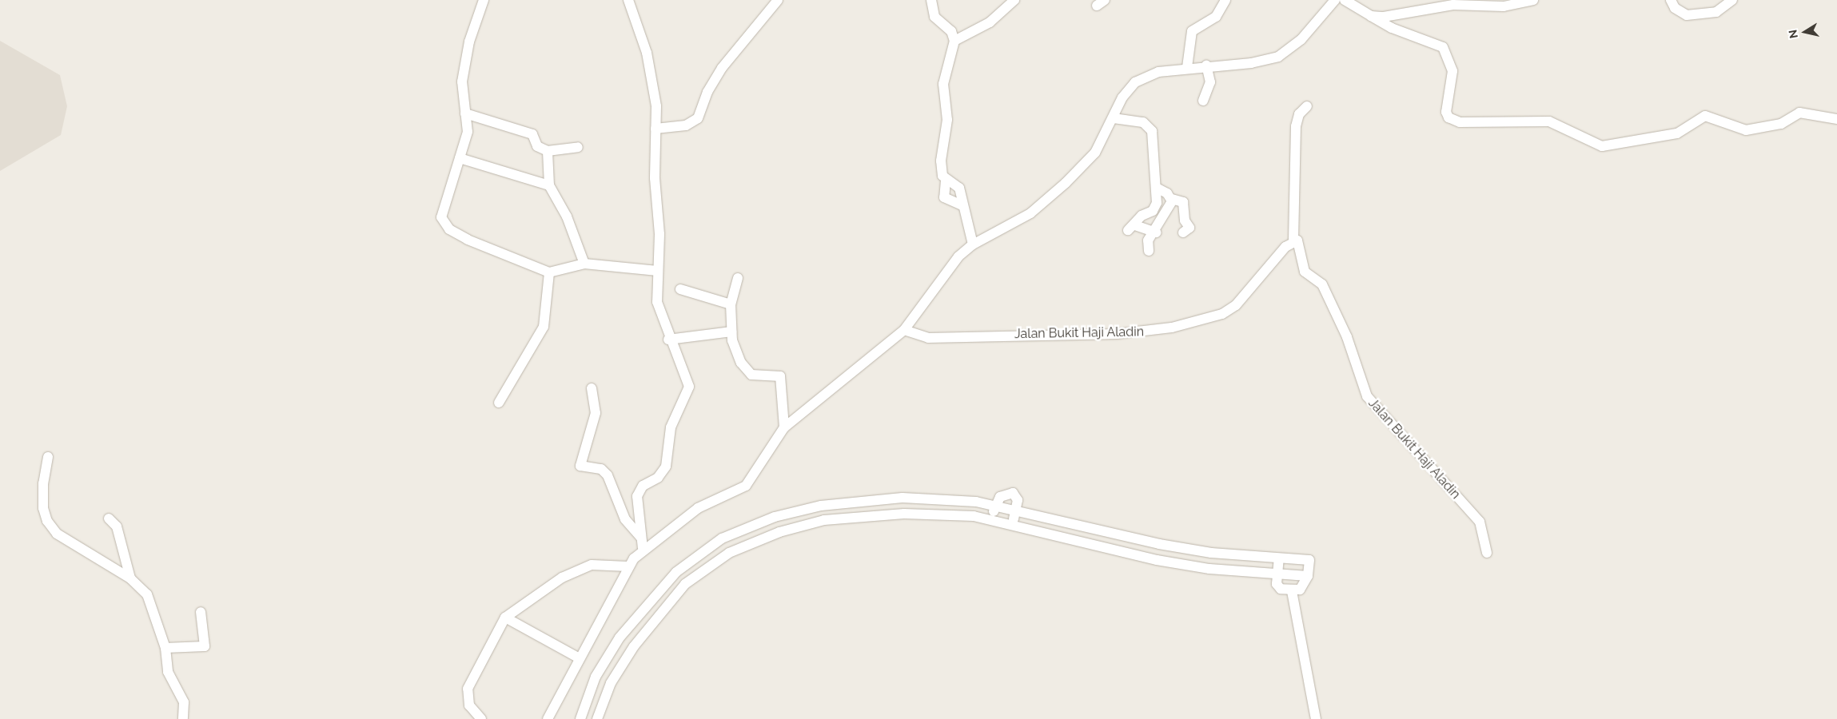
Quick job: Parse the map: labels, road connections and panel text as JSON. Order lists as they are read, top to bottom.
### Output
{
  "streets": {
    "street": ["Jalan Bukit Haji Aladin"]
  },
  "north": "left"
}
